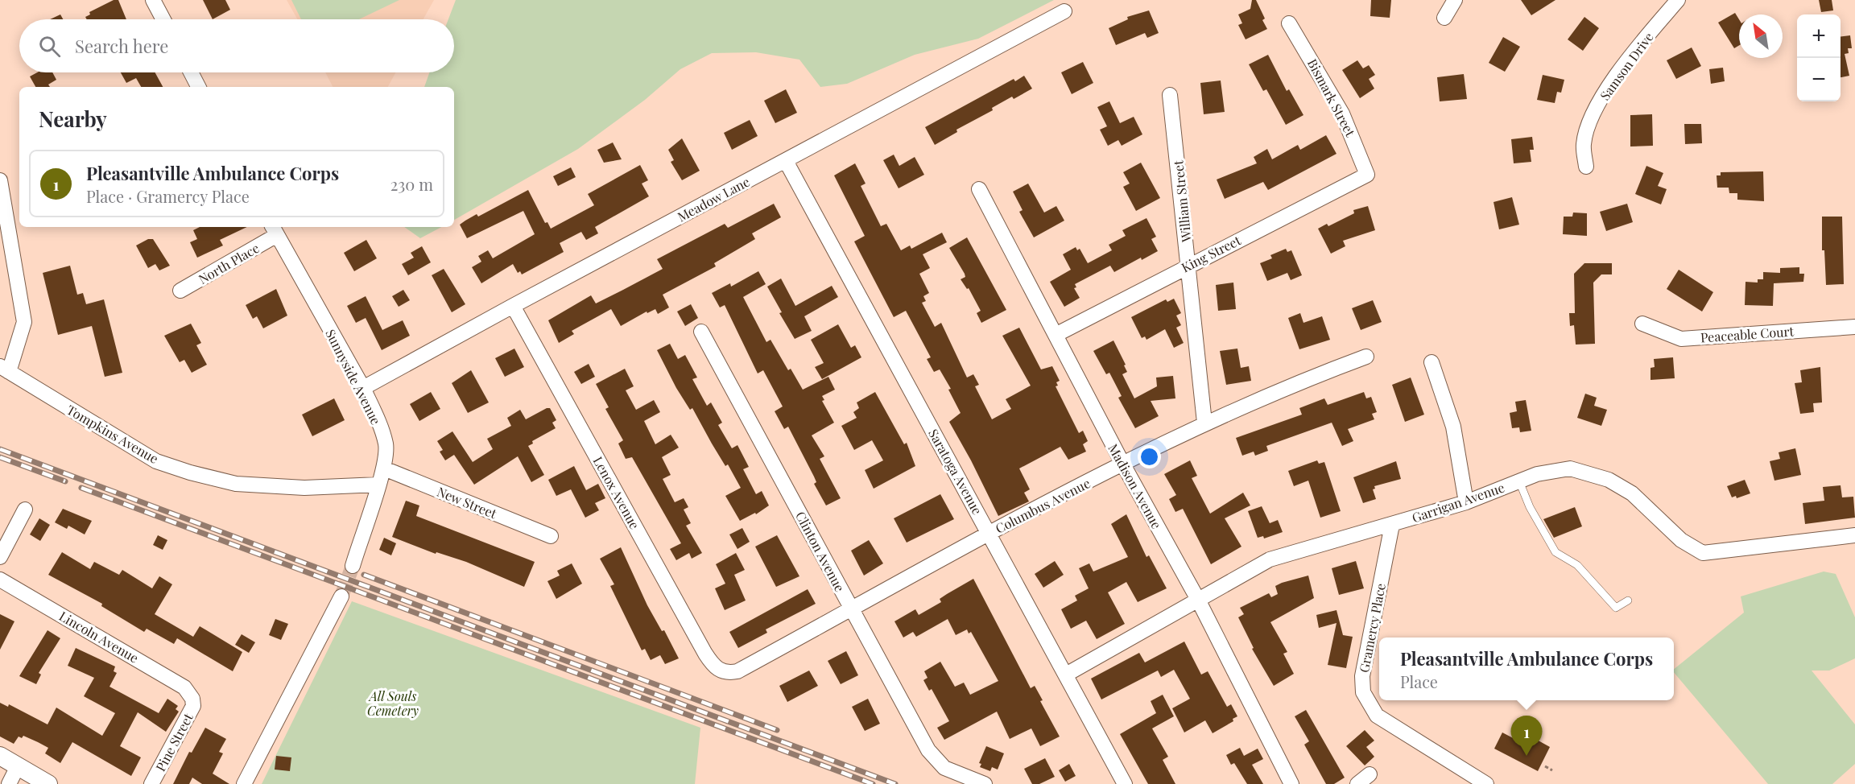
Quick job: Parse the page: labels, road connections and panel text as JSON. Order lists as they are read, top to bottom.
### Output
{
  "streets": {
    "street": [
      "Samson Drive",
      "Bismark Street",
      "Meadow Lane",
      "William Street",
      "King Street",
      "North Place",
      "Peaceable Court",
      "Sunnyside Avenue",
      "Tompkins Avenue",
      "Saratoga Avenue",
      "Madison Avenue",
      "Lenox Avenue",
      "New Street",
      "Garrigan Avenue",
      "Columbus Avenue",
      "Clinton Avenue",
      "Gramercy Place",
      "Lincoln Avenue",
      "Pine Street"
    ]
  },
  "crossings": [
    ["Bismark Street", "King Street"],
    ["Meadow Lane", "Sunnyside Avenue"],
    ["Meadow Lane", "Saratoga Avenue"],
    ["Meadow Lane", "Lenox Avenue"],
    ["William Street", "King Street"],
    ["William Street", "Columbus Avenue"],
    ["King Street", "Madison Avenue"],
    ["North Place", "Sunnyside Avenue"],
    ["Sunnyside Avenue", "Tompkins Avenue"],
    ["Sunnyside Avenue", "New Street"],
    ["Saratoga Avenue", "Garrigan Avenue"],
    ["Saratoga Avenue", "Columbus Avenue"],
    ["Madison Avenue", "Garrigan Avenue"],
    ["Madison Avenue", "Columbus Avenue"],
    ["Lenox Avenue", "Columbus Avenue"],
    ["Garrigan Avenue", "Gramercy Place"],
    ["Columbus Avenue", "Clinton Avenue"],
    ["Lincoln Avenue", "Pine Street"]
  ],
  "parks": ["All Souls Cemetery"],
  "north": "top left",
  "page": {
    "map_buttons": ["+", "−"],
    "search": "Search here",
    "heading": "Nearby",
    "list": [
      {
        "mark": "1",
        "name": "Pleasantville Ambulance Corps",
        "note": "Place · Gramercy Place",
        "value": "230 m"
      }
    ],
    "popup": ["Pleasantville Ambulance Corps", "Place"],
    "pins": "1"
  }
}
